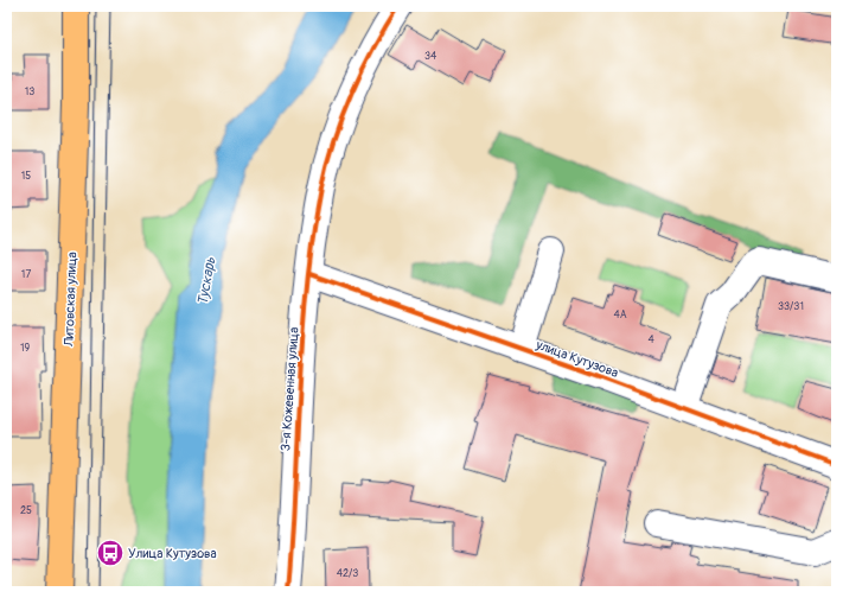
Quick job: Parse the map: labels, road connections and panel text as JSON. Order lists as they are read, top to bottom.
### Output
{
  "streets": {
    "main road": ["Литовская улица"],
    "street": ["улица Кутузова", "3-я Кожевенная улица"]
  },
  "crossings": [
    ["улица Кутузова", "3-я Кожевенная улица"]
  ],
  "water": ["Тускарь"],
  "places": {
    "bus stop": ["Улица Кутузова"]
  },
  "house_numbers": [
    "34",
    "13",
    "15",
    "17",
    "33/31",
    "4А",
    "4",
    "19",
    "25",
    "42/3"
  ]
}
